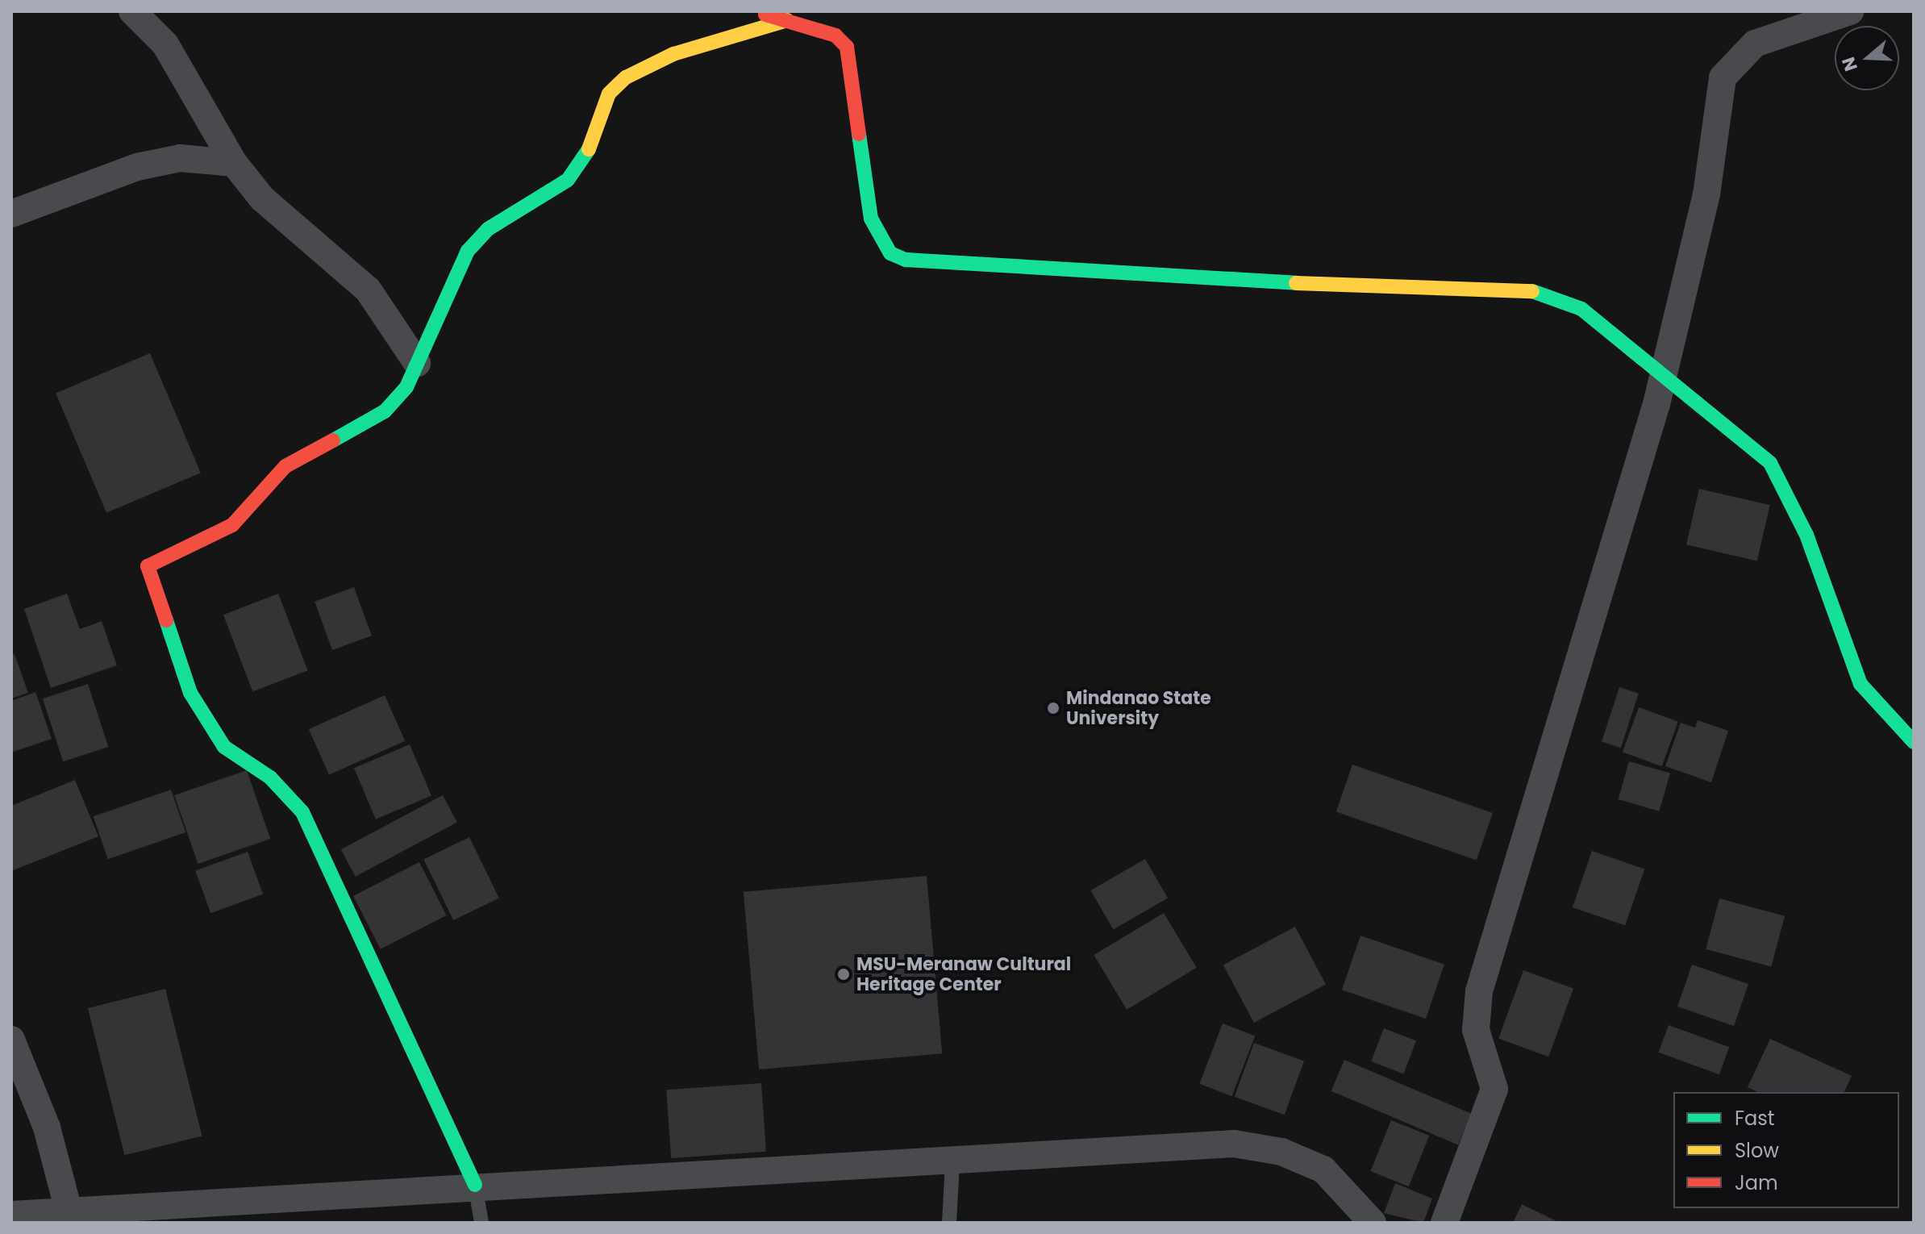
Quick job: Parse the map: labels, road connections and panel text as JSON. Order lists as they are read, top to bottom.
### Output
{
  "places": ["Mindanao State University", "MSU-Meranaw Cultural Heritage Center"],
  "legend": ["Fast", "Slow", "Jam"],
  "north": "left"
}
